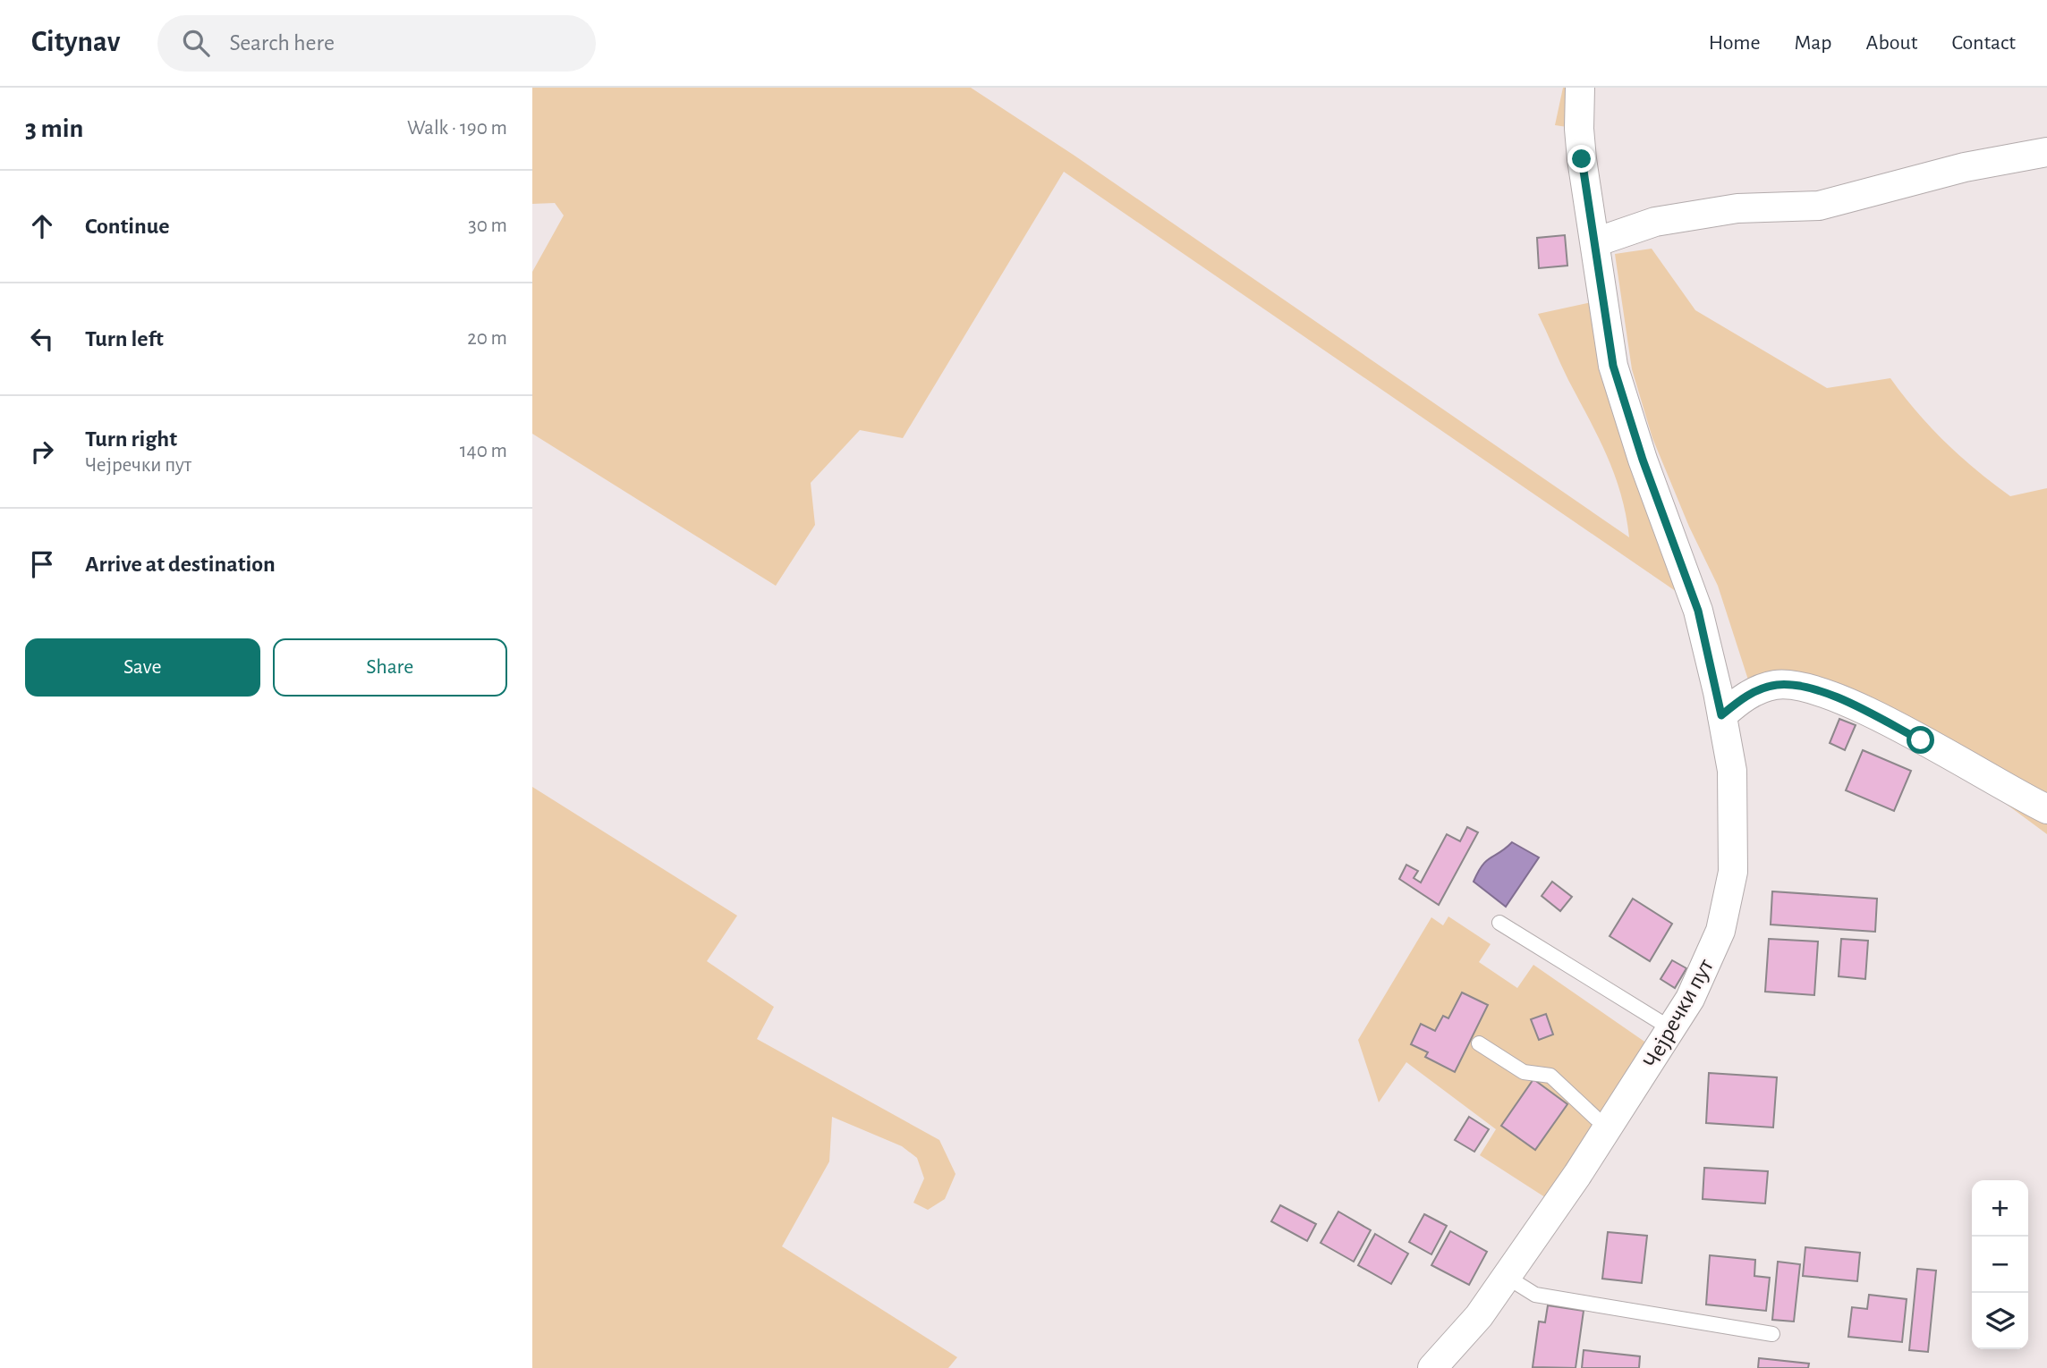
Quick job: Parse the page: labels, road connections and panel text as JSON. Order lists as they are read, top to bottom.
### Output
{
  "streets": {
    "street": ["Чејречки пут"]
  },
  "page": {
    "header": "Citynav",
    "search": "Search here",
    "nav": [
      "Home",
      "Map",
      "About",
      "Contact"
    ],
    "heading": ["3 min", "Walk · 190 m"],
    "list": [
      ["Continue", "30 m"],
      ["Turn left", "20 m"],
      ["Turn right", "Чејречки пут", "140 m"],
      "Arrive at destination"
    ],
    "buttons": ["Save", "Share"],
    "map_buttons": ["+", "−"]
  }
}
